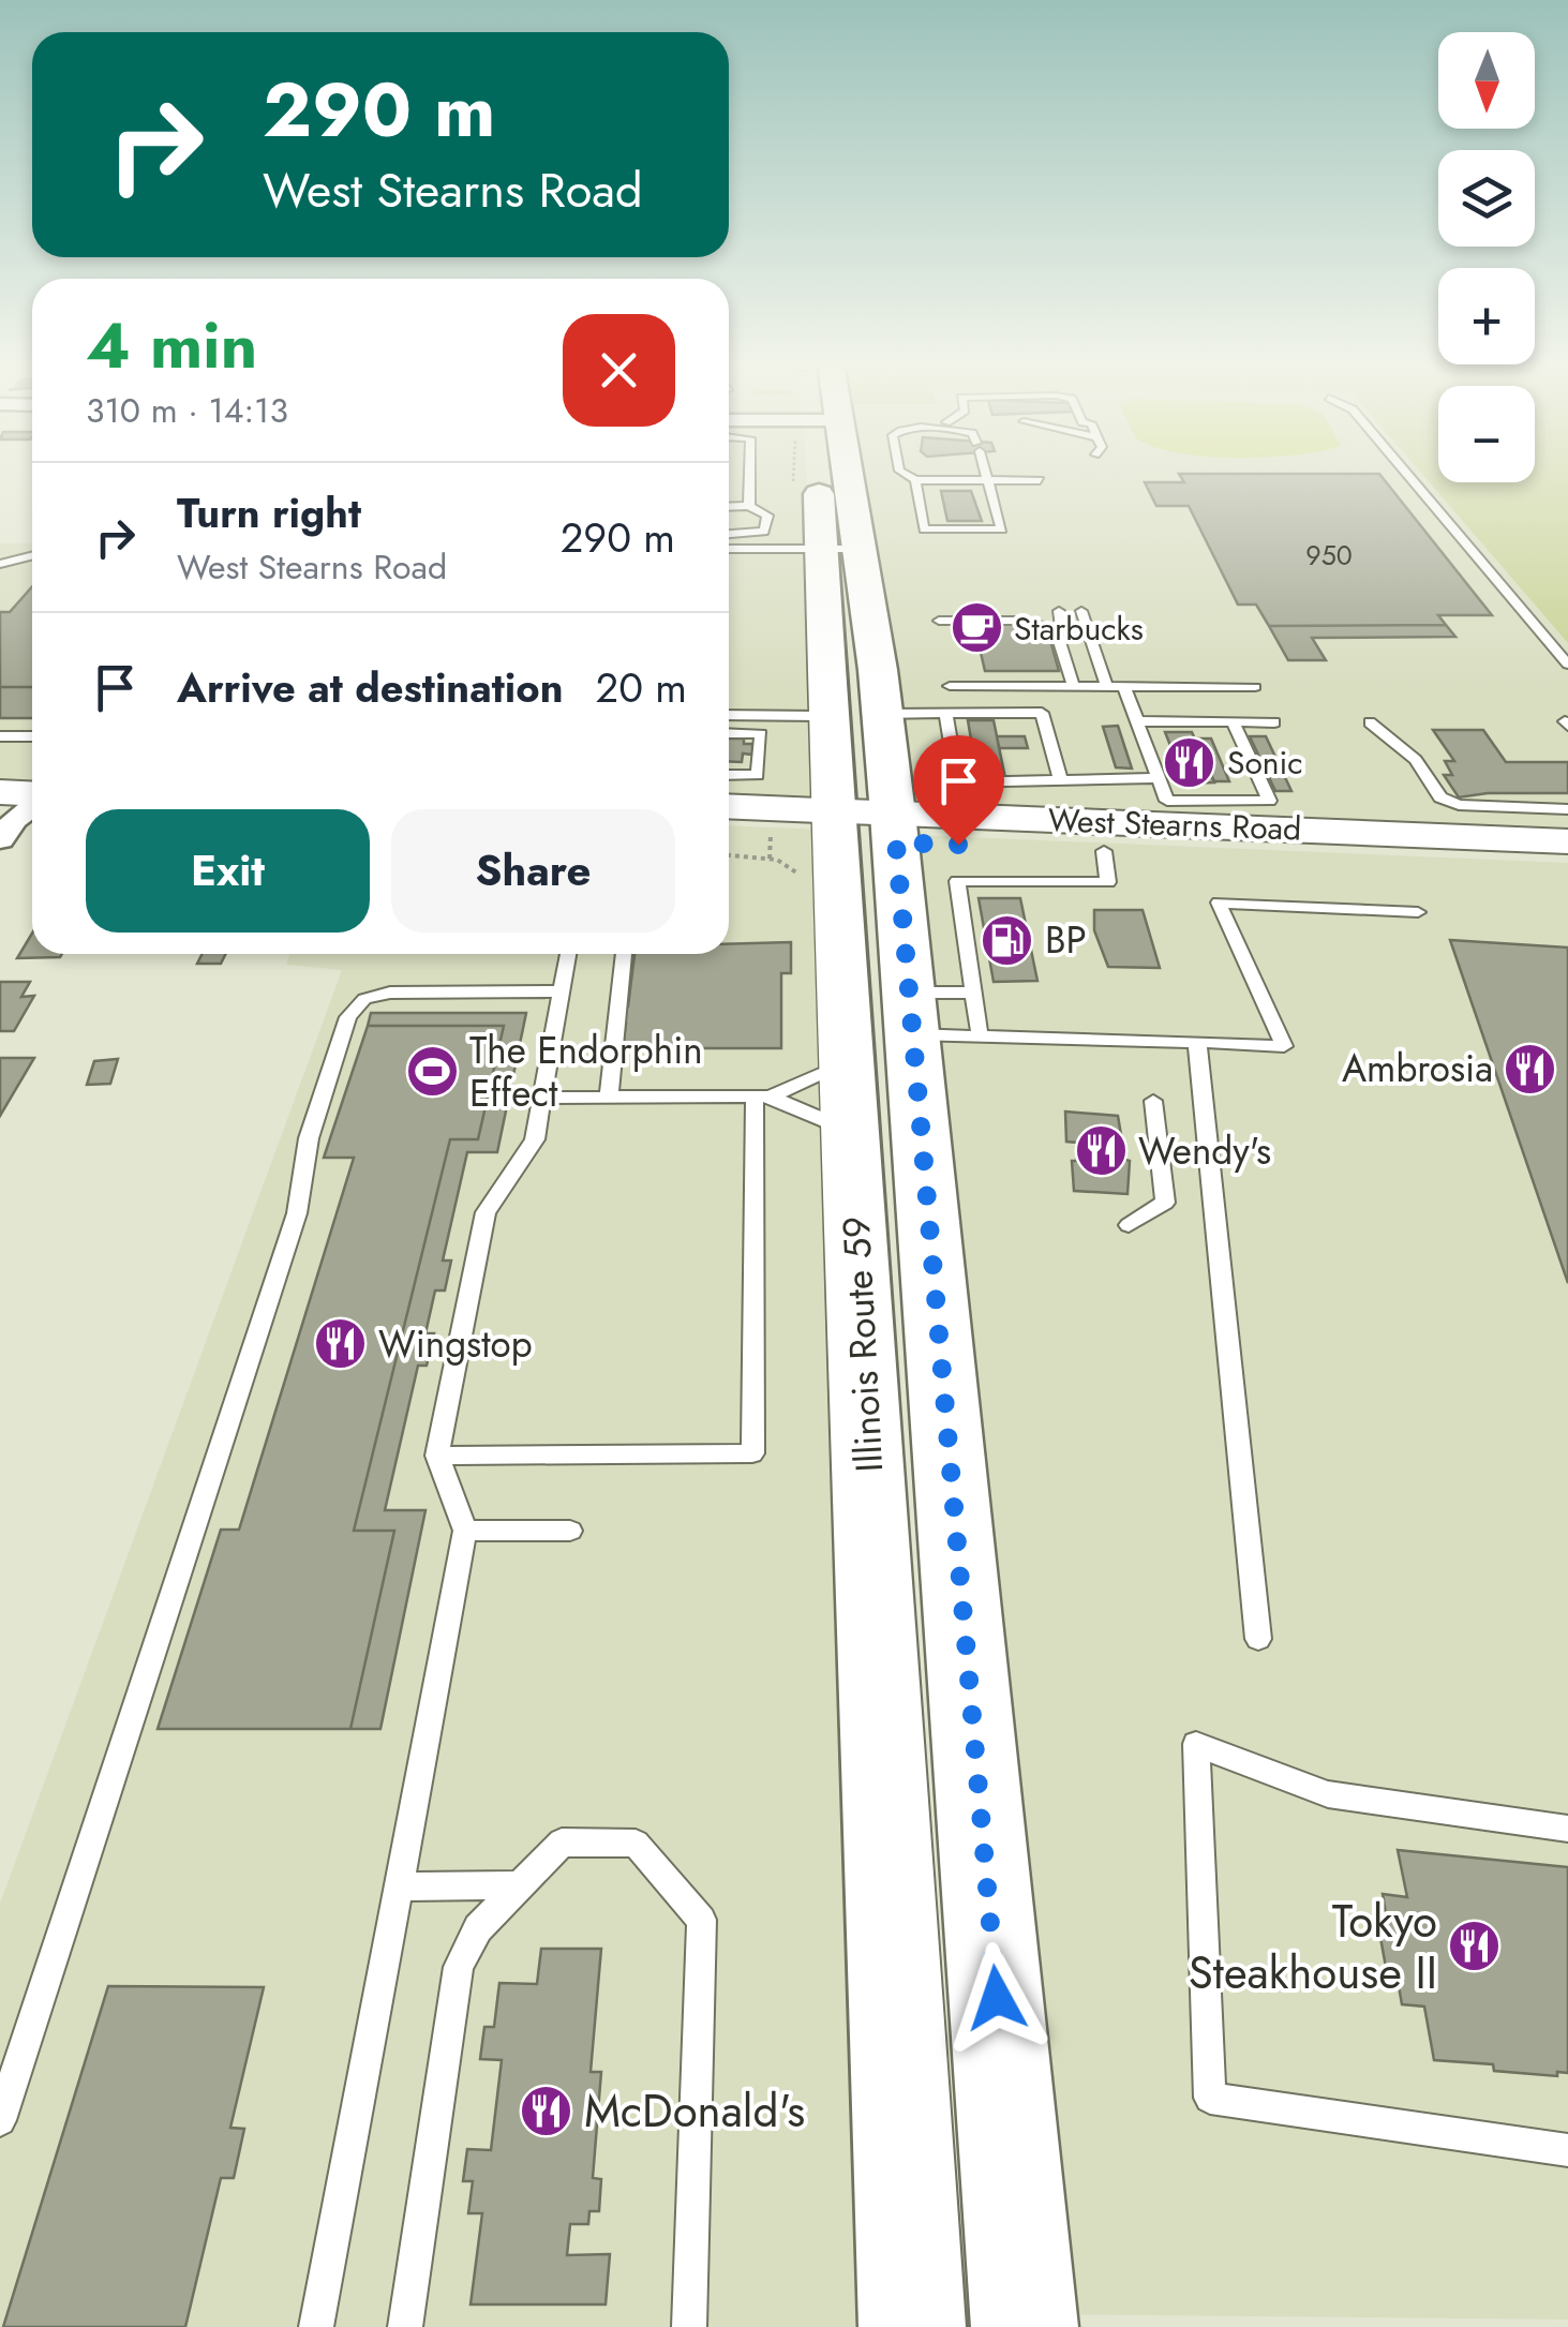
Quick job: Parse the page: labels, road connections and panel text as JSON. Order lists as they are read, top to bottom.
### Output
{
  "streets": {
    "main road": ["West Stearns Road", "Illinois Route 59"]
  },
  "crossings": [
    ["West Stearns Road", "Illinois Route 59"]
  ],
  "places": {
    "cafe": ["Starbucks"],
    "restaurant": [
      "Sonic",
      "Ambrosia",
      "Wendy's",
      "Wingstop",
      "Tokyo Steakhouse II",
      "McDonald's"
    ],
    "fuel station": ["BP"],
    "sports": ["The Endorphin Effect"]
  },
  "house_numbers": ["950"],
  "north": "bottom",
  "page": {
    "map_buttons": ["+", "−"],
    "turn": ["290 m", "West Stearns Road"],
    "heading": ["4 min", "310 m · 14:13"],
    "list": [
      {
        "name": "Turn right",
        "note": "West Stearns Road",
        "value": "290 m"
      },
      {
        "name": "Arrive at destination",
        "value": "20 m"
      }
    ],
    "buttons": ["Exit", "Share"]
  }
}
